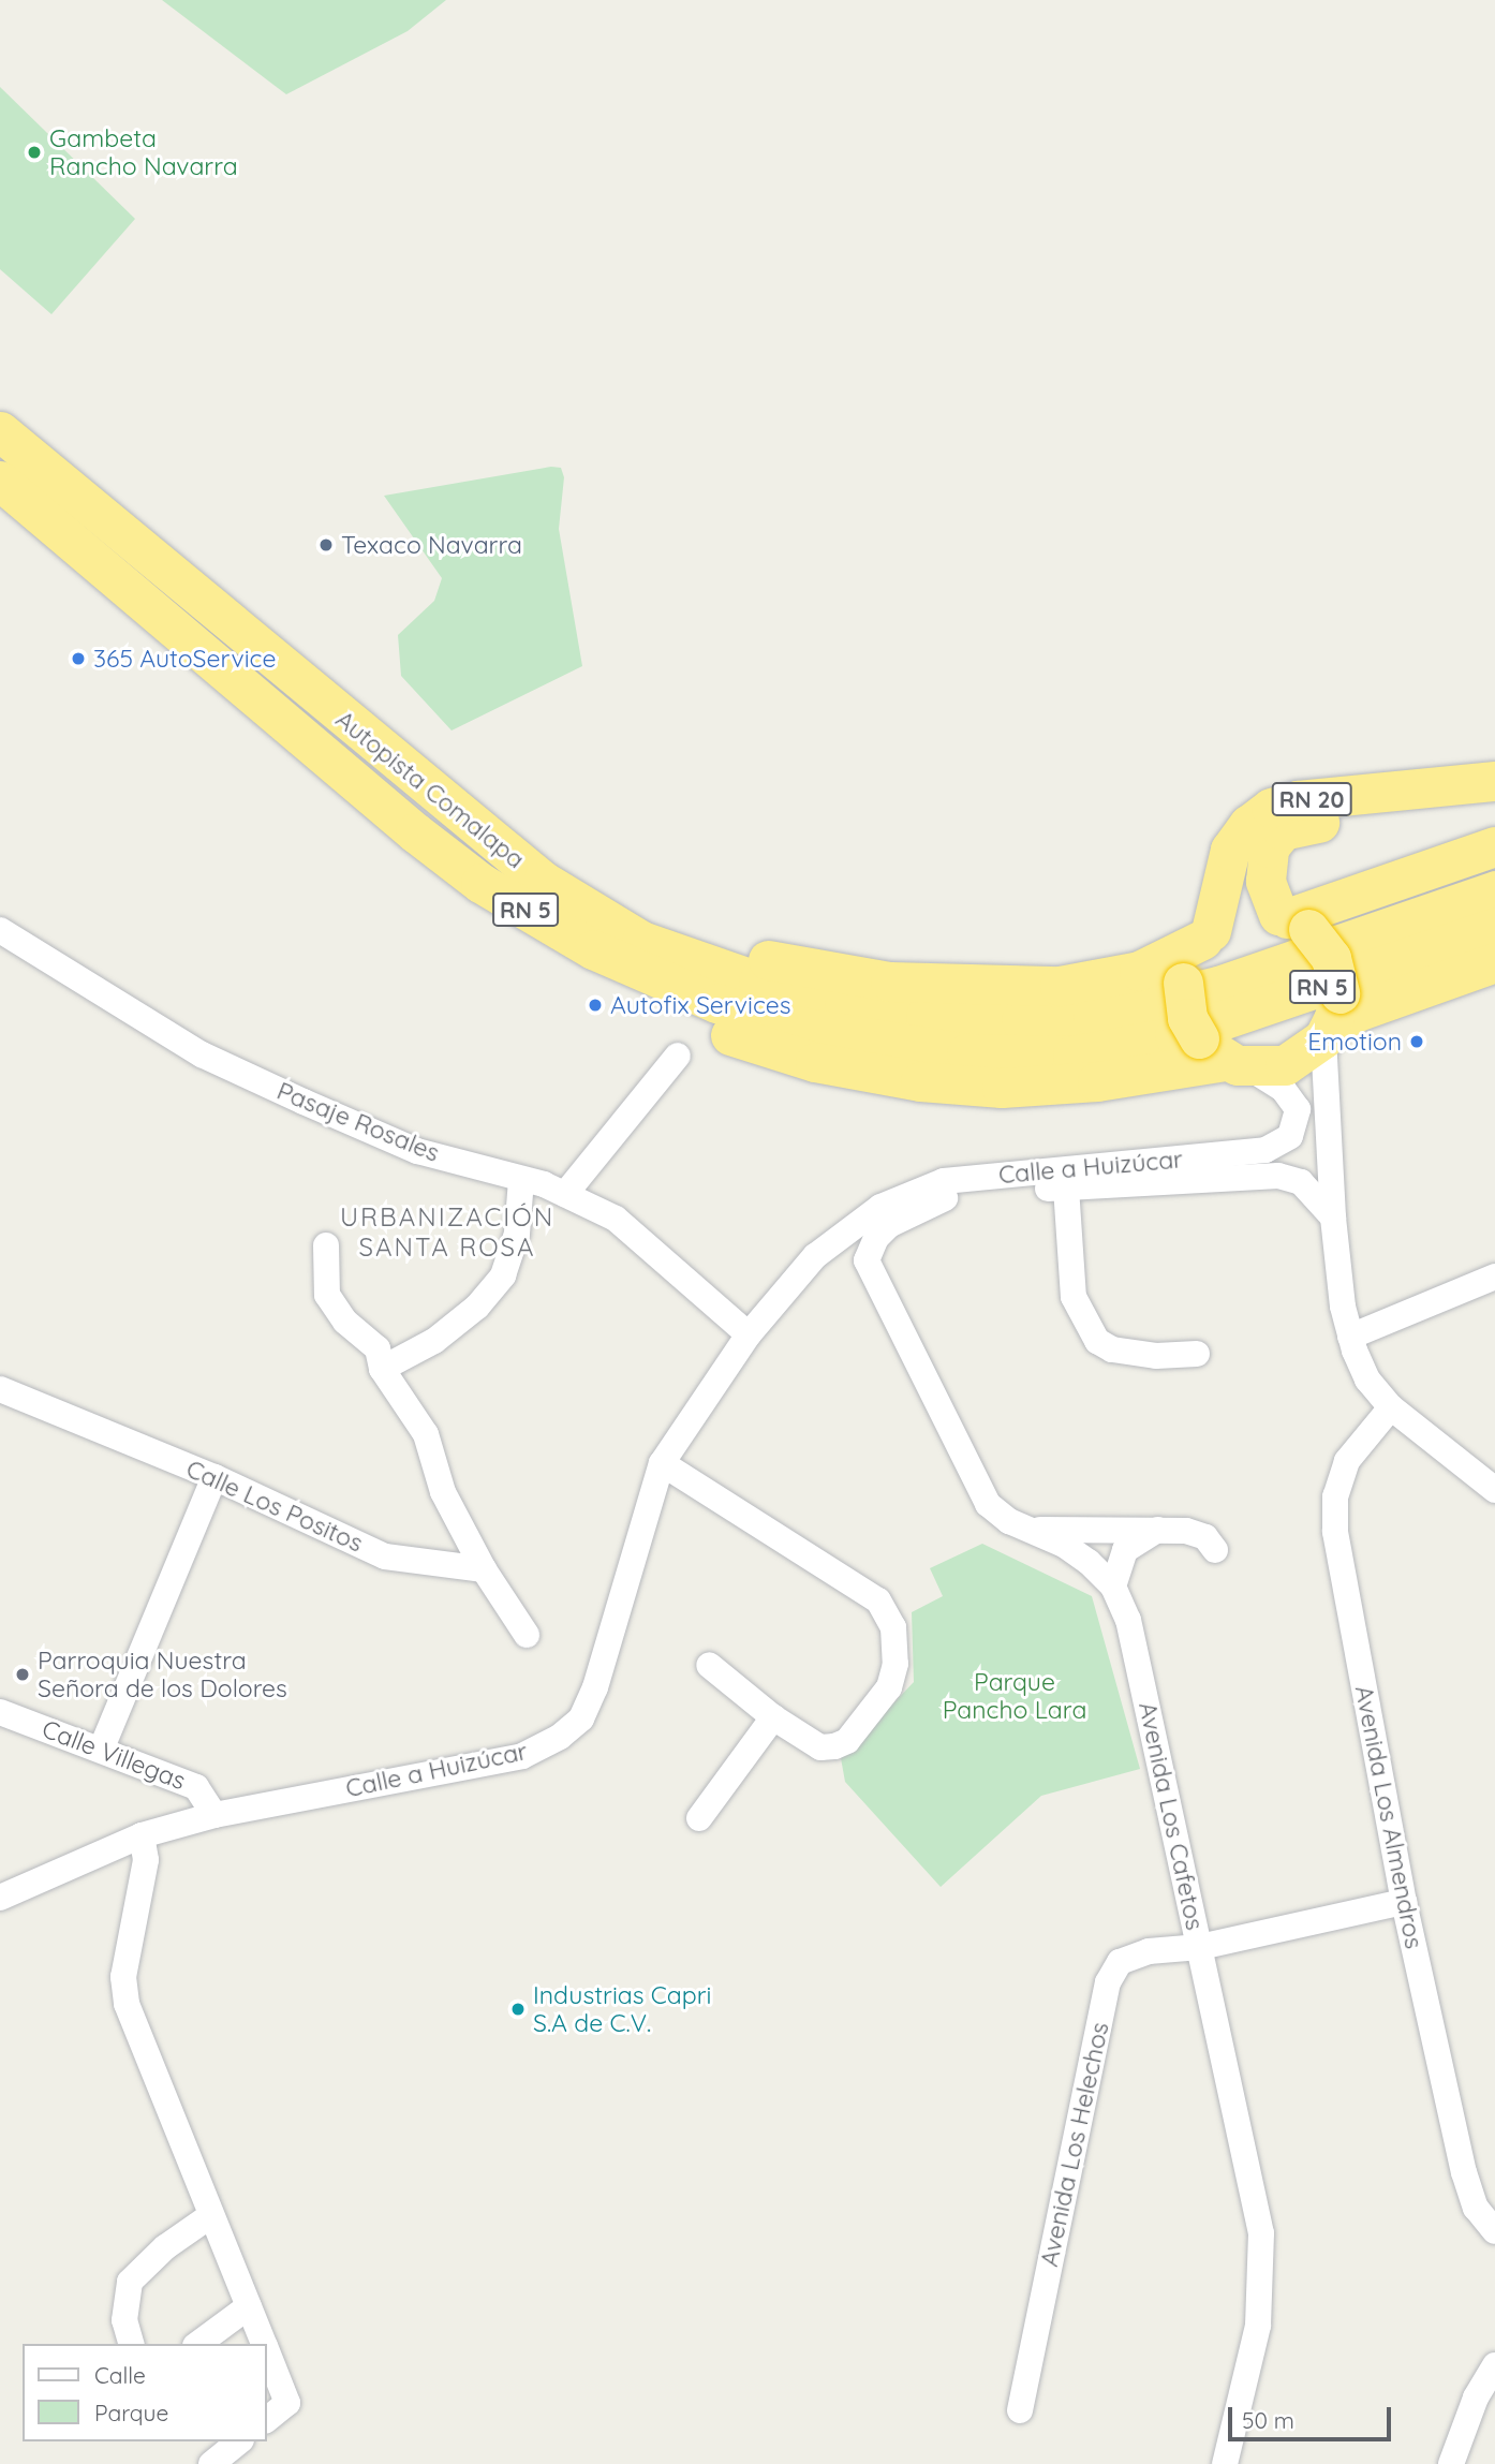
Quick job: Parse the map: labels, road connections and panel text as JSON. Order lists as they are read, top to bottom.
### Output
{
  "streets": {
    "highway": ["Autopista Comalapa", "RN 20", "RN 5"],
    "street": [
      "Pasaje Rosales",
      "Calle a Huizúcar",
      "Calle Los Positos",
      "Calle Villegas",
      "Avenida Los Cafetos",
      "Avenida Los Almendros",
      "Avenida Los Helechos"
    ]
  },
  "crossings": [
    ["RN 20", "Calle a Huizúcar"],
    ["Pasaje Rosales", "Calle a Huizúcar"],
    ["Calle a Huizúcar", "Calle Villegas"],
    ["Calle a Huizúcar", "Avenida Los Cafetos"],
    ["Avenida Los Cafetos", "Avenida Los Helechos"],
    ["Avenida Los Almendros", "Avenida Los Helechos"]
  ],
  "districts": ["URBANIZACIÓN SANTA ROSA"],
  "parks": ["Parque Pancho Lara"],
  "places": [
    "Gambeta Rancho Navarra",
    "Texaco Navarra",
    "365 AutoService",
    "Autofix Services",
    "Emotion",
    "Parroquia Nuestra Señora de los Dolores",
    "Industrias Capri S.A de C.V."
  ],
  "legend": ["Calle", "Parque"],
  "scale_bar": "50 m"
}
